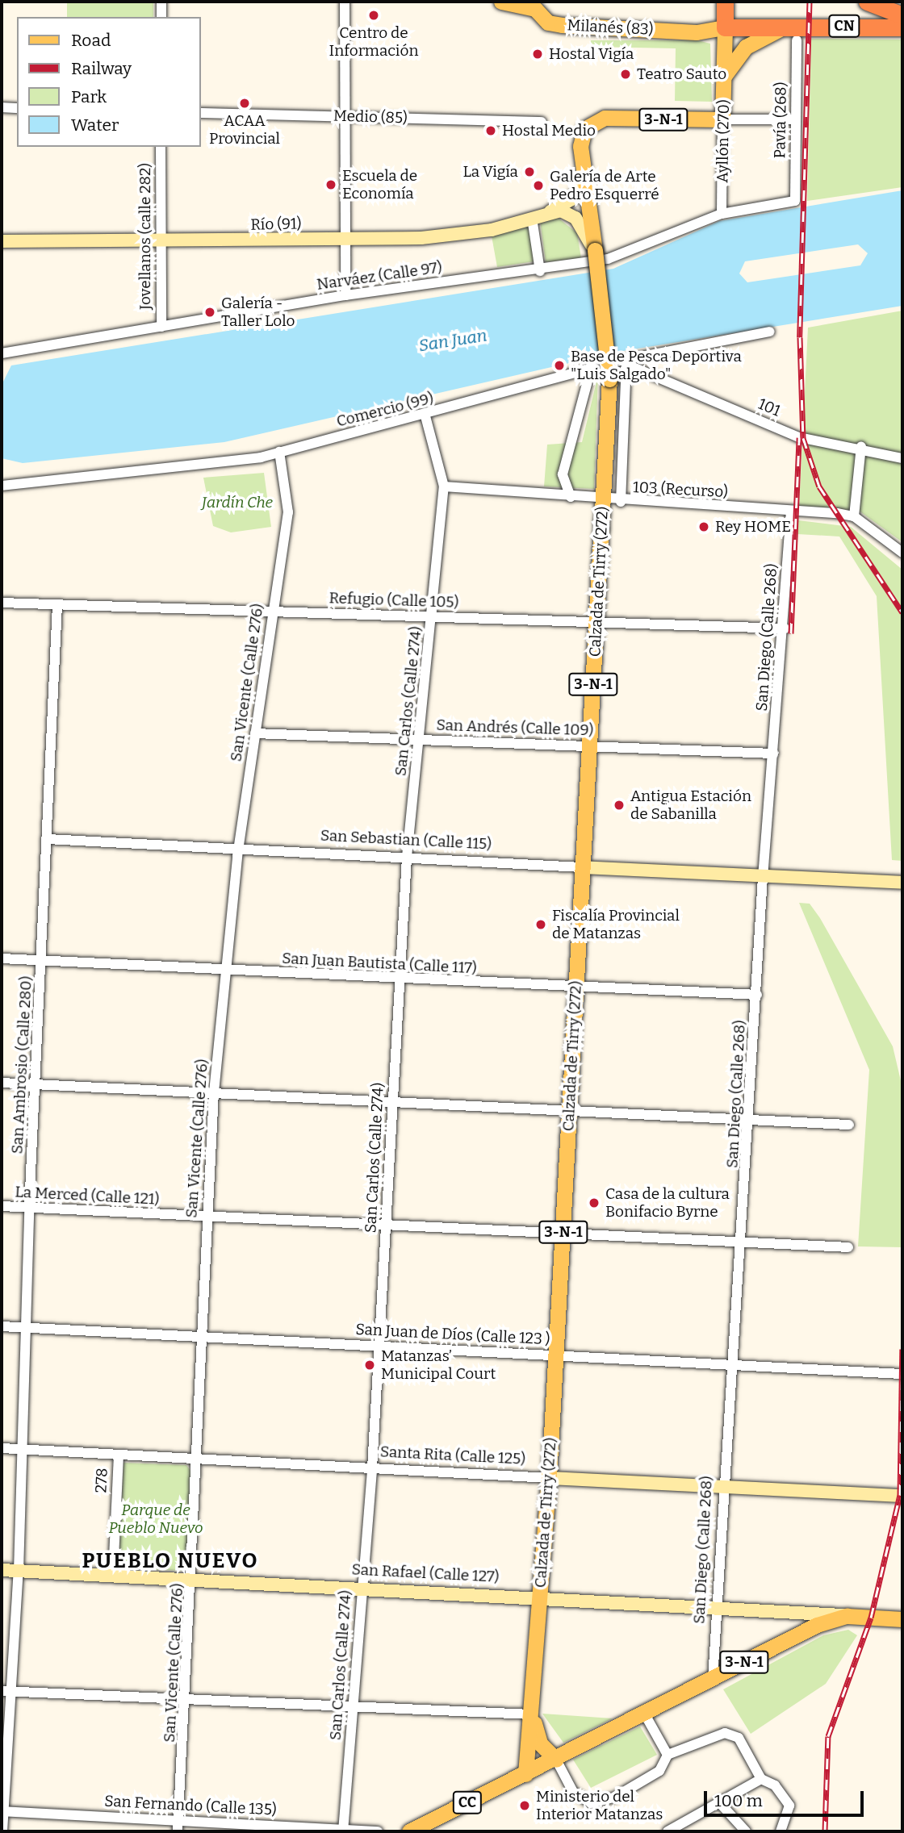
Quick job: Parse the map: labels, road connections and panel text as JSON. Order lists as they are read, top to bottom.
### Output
{
  "streets": {
    "highway": ["CN", "Ayllón (270)"],
    "main road": [
      "Milanés (83)",
      "3-N-1",
      "Calzada de Tirry (272)",
      "CC"
    ],
    "street": [
      "Medio (85)",
      "Pavía (268)",
      "Río (91)",
      "Jovellanos (calle 282)",
      "Narváez (Calle 97)",
      "101",
      "Comercio (99)",
      "103 (Recurso)",
      "Refugio (Calle 105)",
      "San Diego (Calle 268)",
      "San Vicente (Calle 276)",
      "San Carlos (Calle 274)",
      "San Andrés (Calle 109)",
      "San Sebastian (Calle 115)",
      "San Juan Bautista (Calle 117)",
      "San Ambrosio (Calle 280)",
      "La Merced (Calle 121)",
      "San Juan de Díos (Calle 123 )",
      "Santa Rita (Calle 125)",
      "278",
      "San Rafael (Calle 127)",
      "San Fernando (Calle 135)"
    ]
  },
  "crossings": [
    ["CN", "Milanés (83)"],
    ["CN", "Ayllón (270)"],
    ["Milanés (83)", "Ayllón (270)"],
    ["3-N-1", "Ayllón (270)"],
    ["3-N-1", "Río (91)"],
    ["3-N-1", "Calzada de Tirry (272)"],
    ["3-N-1", "San Diego (Calle 268)"],
    ["3-N-1", "San Rafael (Calle 127)"],
    ["3-N-1", "CC"],
    ["Pavía (268)", "Ayllón (270)"],
    ["Pavía (268)", "Narváez (Calle 97)"],
    ["Ayllón (270)", "Narváez (Calle 97)"],
    ["Río (91)", "Jovellanos (calle 282)"],
    ["Jovellanos (calle 282)", "Narváez (Calle 97)"],
    ["101", "Comercio (99)"],
    ["Comercio (99)", "San Vicente (Calle 276)"],
    ["Comercio (99)", "San Carlos (Calle 274)"],
    ["103 (Recurso)", "Calzada de Tirry (272)"],
    ["103 (Recurso)", "San Diego (Calle 268)"],
    ["103 (Recurso)", "San Carlos (Calle 274)"],
    ["Calzada de Tirry (272)", "Refugio (Calle 105)"],
    ["Calzada de Tirry (272)", "San Andrés (Calle 109)"],
    ["Calzada de Tirry (272)", "San Sebastian (Calle 115)"],
    ["Calzada de Tirry (272)", "San Juan Bautista (Calle 117)"],
    ["Calzada de Tirry (272)", "La Merced (Calle 121)"],
    ["Calzada de Tirry (272)", "San Juan de Díos (Calle 123 )"],
    ["Calzada de Tirry (272)", "Santa Rita (Calle 125)"],
    ["Calzada de Tirry (272)", "San Rafael (Calle 127)"],
    ["Refugio (Calle 105)", "San Diego (Calle 268)"],
    ["Refugio (Calle 105)", "San Vicente (Calle 276)"],
    ["Refugio (Calle 105)", "San Carlos (Calle 274)"],
    ["Refugio (Calle 105)", "San Ambrosio (Calle 280)"],
    ["San Diego (Calle 268)", "San Andrés (Calle 109)"],
    ["San Diego (Calle 268)", "San Sebastian (Calle 115)"],
    ["San Diego (Calle 268)", "San Juan Bautista (Calle 117)"],
    ["San Diego (Calle 268)", "La Merced (Calle 121)"],
    ["San Diego (Calle 268)", "San Juan de Díos (Calle 123 )"],
    ["San Diego (Calle 268)", "Santa Rita (Calle 125)"],
    ["San Diego (Calle 268)", "San Rafael (Calle 127)"],
    ["San Vicente (Calle 276)", "San Andrés (Calle 109)"],
    ["San Vicente (Calle 276)", "San Sebastian (Calle 115)"],
    ["San Vicente (Calle 276)", "San Juan Bautista (Calle 117)"],
    ["San Vicente (Calle 276)", "La Merced (Calle 121)"],
    ["San Vicente (Calle 276)", "San Juan de Díos (Calle 123 )"],
    ["San Vicente (Calle 276)", "Santa Rita (Calle 125)"],
    ["San Vicente (Calle 276)", "San Rafael (Calle 127)"],
    ["San Vicente (Calle 276)", "San Fernando (Calle 135)"],
    ["San Carlos (Calle 274)", "San Andrés (Calle 109)"],
    ["San Carlos (Calle 274)", "San Sebastian (Calle 115)"],
    ["San Carlos (Calle 274)", "San Juan Bautista (Calle 117)"],
    ["San Carlos (Calle 274)", "La Merced (Calle 121)"],
    ["San Carlos (Calle 274)", "San Juan de Díos (Calle 123 )"],
    ["San Carlos (Calle 274)", "Santa Rita (Calle 125)"],
    ["San Carlos (Calle 274)", "San Rafael (Calle 127)"],
    ["San Carlos (Calle 274)", "San Fernando (Calle 135)"],
    ["San Sebastian (Calle 115)", "San Ambrosio (Calle 280)"],
    ["San Juan Bautista (Calle 117)", "San Ambrosio (Calle 280)"],
    ["San Ambrosio (Calle 280)", "La Merced (Calle 121)"],
    ["San Ambrosio (Calle 280)", "San Juan de Díos (Calle 123 )"],
    ["San Ambrosio (Calle 280)", "Santa Rita (Calle 125)"],
    ["San Ambrosio (Calle 280)", "San Rafael (Calle 127)"],
    ["San Ambrosio (Calle 280)", "San Fernando (Calle 135)"],
    ["Santa Rita (Calle 125)", "278"],
    ["278", "San Rafael (Calle 127)"]
  ],
  "districts": ["PUEBLO NUEVO"],
  "water": ["San Juan"],
  "parks": ["Jardín Che", "Parque de Pueblo Nuevo"],
  "places": [
    "Centro de Información",
    "Hostal Vigía",
    "Teatro Sauto",
    "ACAA Provincial",
    "Hostal Medio",
    "La Vigía",
    "Escuela de Economía",
    "Galería de Arte Pedro Esquerré",
    "Galería - Taller Lolo",
    "Base de Pesca Deportiva \"Luis Salgado\"",
    "Rey HOME",
    "Antigua Estación de Sabanilla",
    "Fiscalía Provincial de Matanzas",
    "Casa de la cultura Bonifacio Byrne",
    "Matanzas’ Municipal Court",
    "Ministerio del Interior Matanzas"
  ],
  "legend": [
    "Road",
    "Railway",
    "Park",
    "Water"
  ],
  "scale_bar": "100 m"
}
